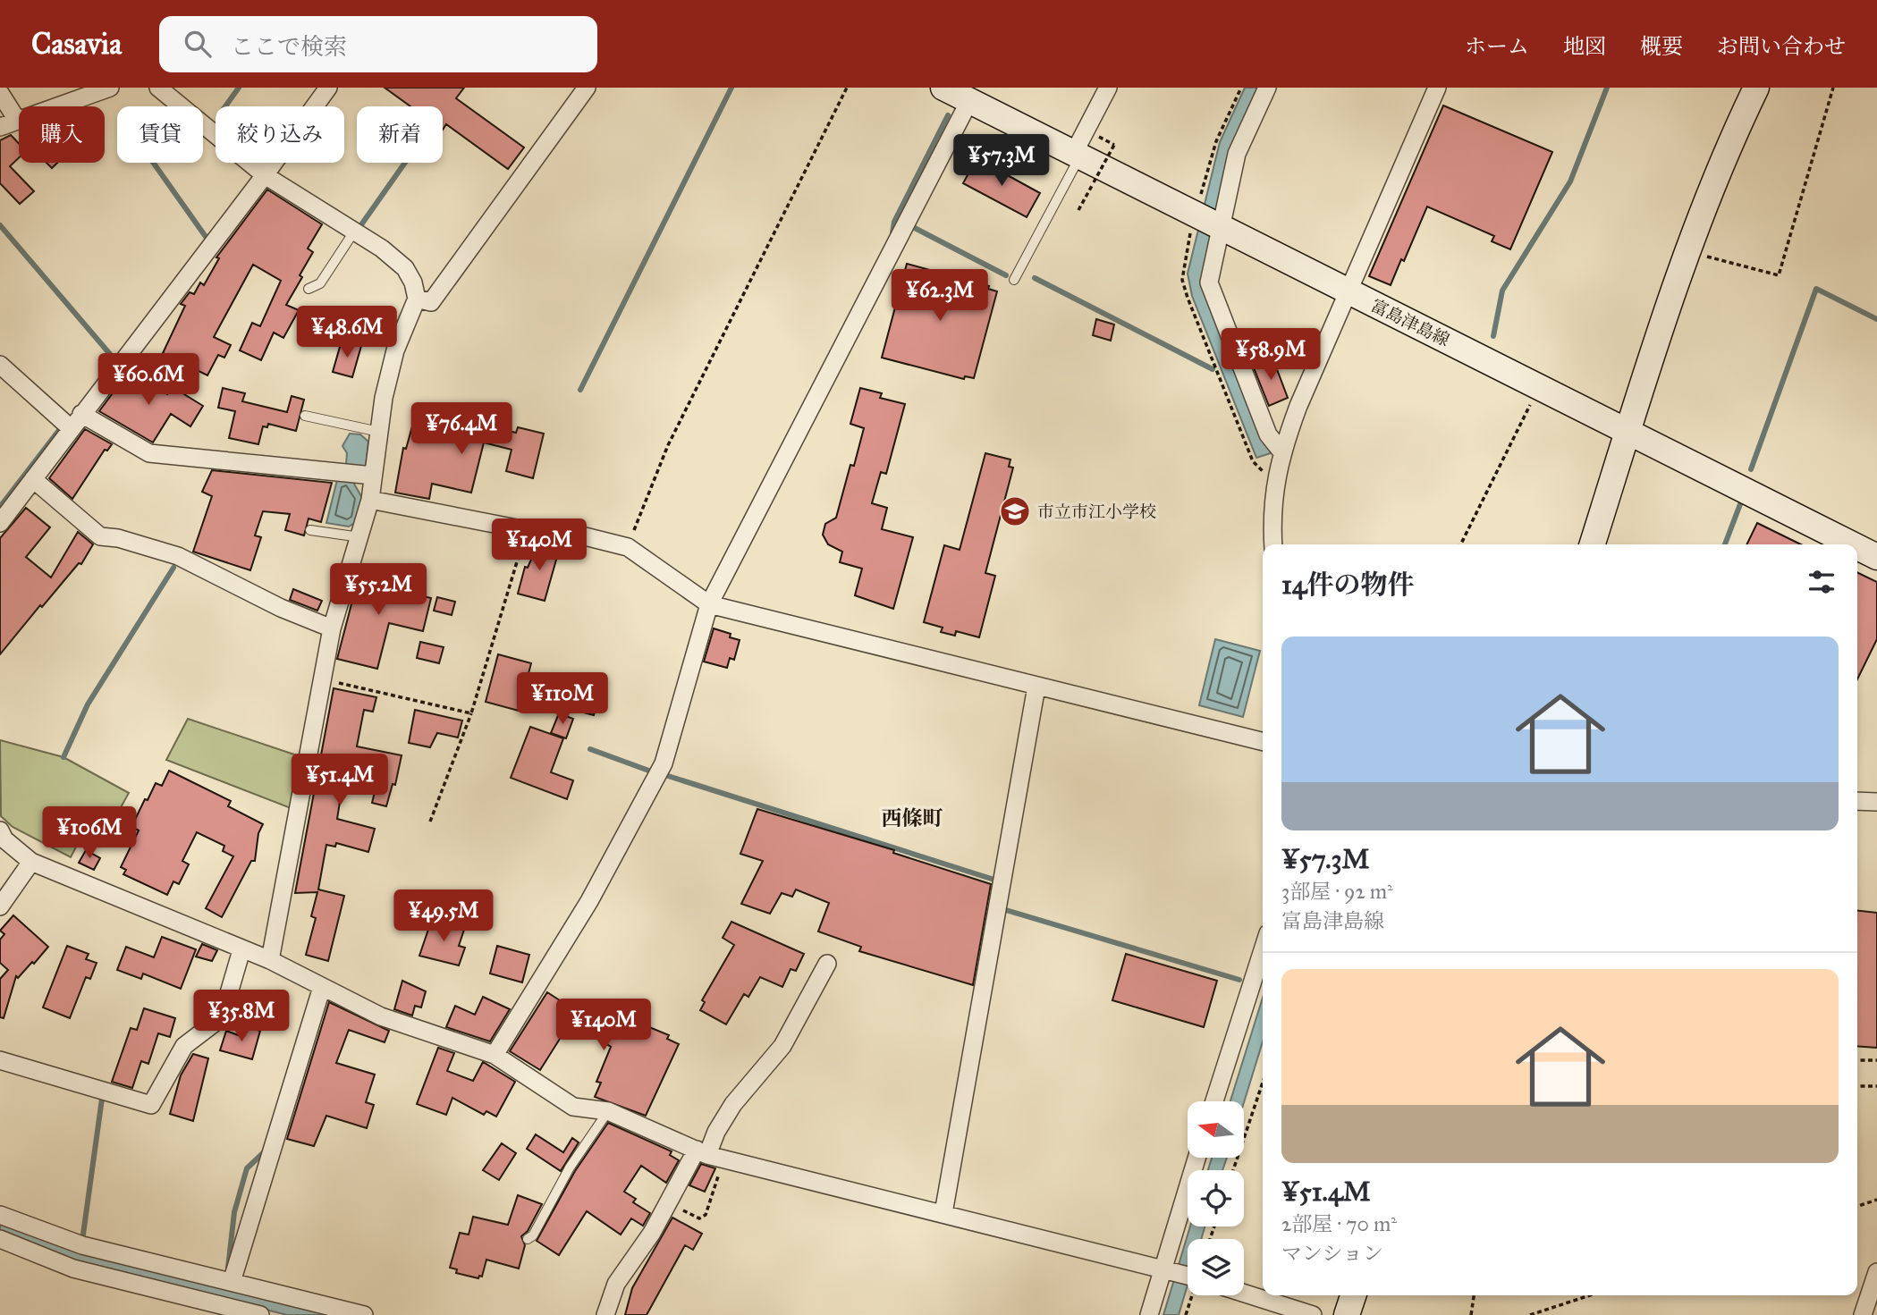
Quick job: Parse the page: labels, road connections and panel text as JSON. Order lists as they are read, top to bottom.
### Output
{
  "streets": {
    "main road": ["富島津島線"]
  },
  "districts": ["西條町"],
  "places": {
    "school or university": ["市立市江小学校"]
  },
  "north": "left",
  "page": {
    "header": "Casavia",
    "search": "ここで検索",
    "nav": [
      "ホーム",
      "地図",
      "概要",
      "お問い合わせ"
    ],
    "chip": [
      "購入",
      "賃貸",
      "絞り込み",
      "新着"
    ],
    "price": [
      "¥57.3M",
      "¥62.3M",
      "¥48.6M",
      "¥58.9M",
      "¥60.6M",
      "¥76.4M",
      "¥140M",
      "¥55.2M",
      "¥110M",
      "¥51.4M",
      "¥106M",
      "¥49.5M",
      "¥35.8M",
      "¥140M"
    ],
    "heading": "14件の物件",
    "list": [
      {
        "name": "¥57.3M",
        "note": "3部屋 · 92 m² · 富島津島線"
      },
      {
        "name": "¥51.4M",
        "note": "2部屋 · 70 m² · マンション"
      }
    ]
  }
}
